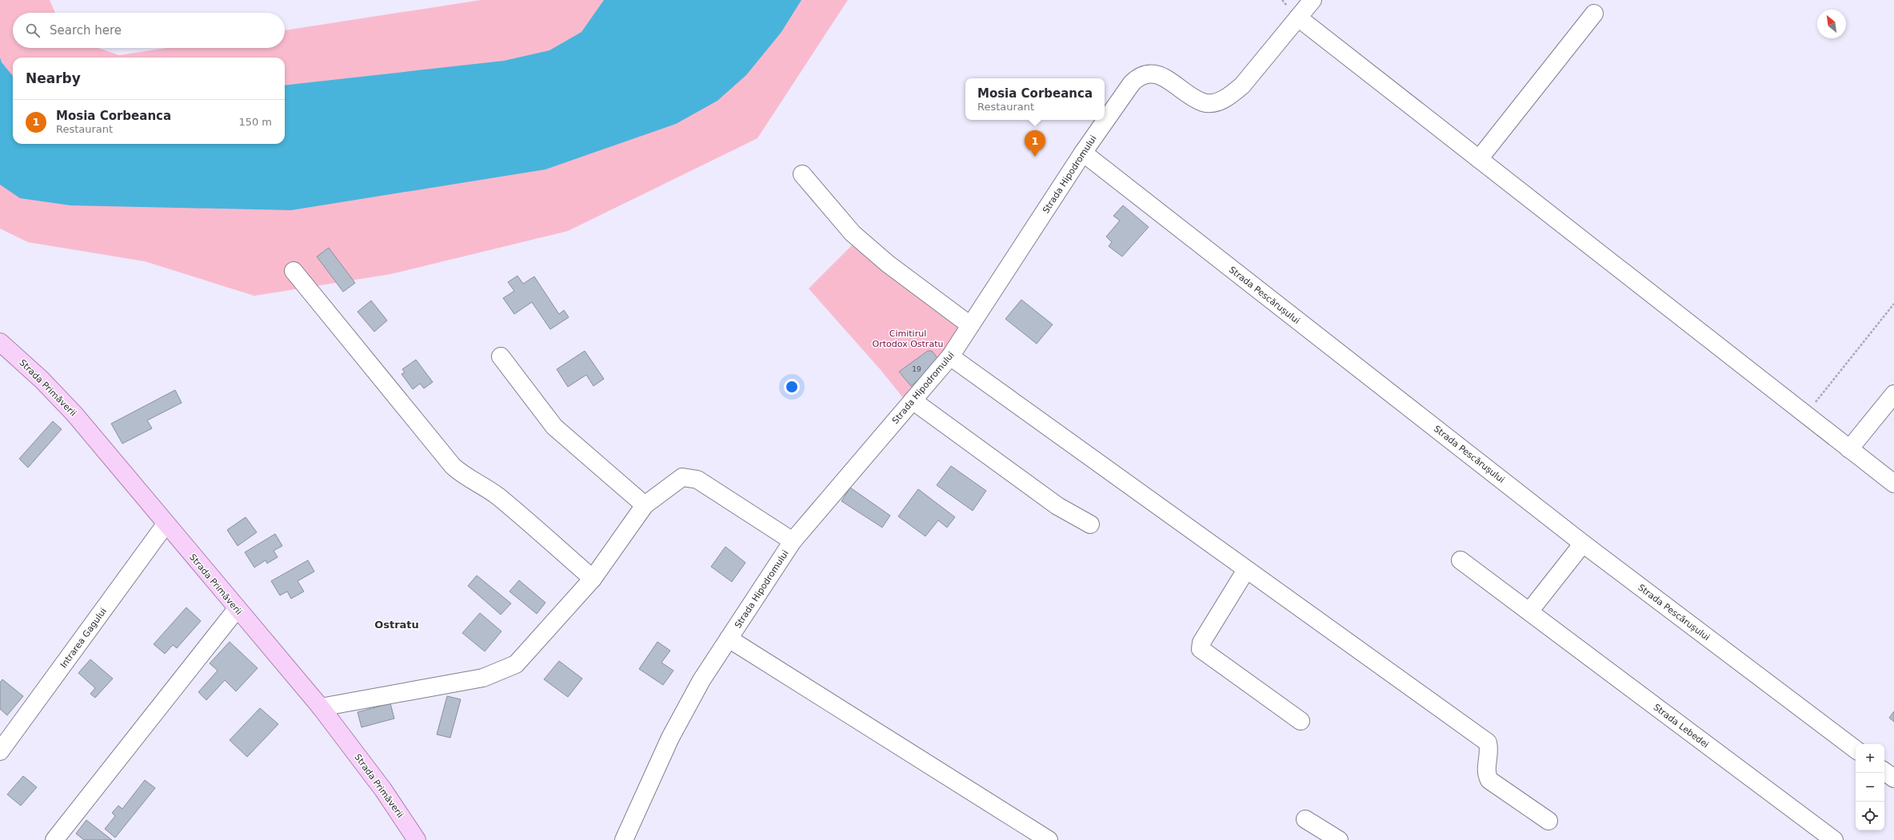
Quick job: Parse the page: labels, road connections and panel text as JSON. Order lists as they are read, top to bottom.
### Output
{
  "streets": {
    "main road": ["Strada Primăverii"],
    "street": [
      "Strada Hipodromului",
      "Strada Pescărușului",
      "Intrarea Gagului",
      "Strada Lebedei"
    ]
  },
  "crossings": [
    ["Strada Hipodromului", "Strada Pescărușului"],
    ["Strada Primăverii", "Intrarea Gagului"]
  ],
  "districts": ["Ostratu"],
  "parks": ["Cimitirul Ortodox Ostratu"],
  "house_numbers": ["19"],
  "north": "top left",
  "page": {
    "search": "Search here",
    "heading": "Nearby",
    "popup": ["Mosia Corbeanca", "Restaurant"],
    "list": [
      {
        "mark": "1",
        "name": "Mosia Corbeanca",
        "note": "Restaurant",
        "value": "150 m"
      }
    ],
    "pins": "1",
    "map_buttons": ["+", "−"]
  }
}
